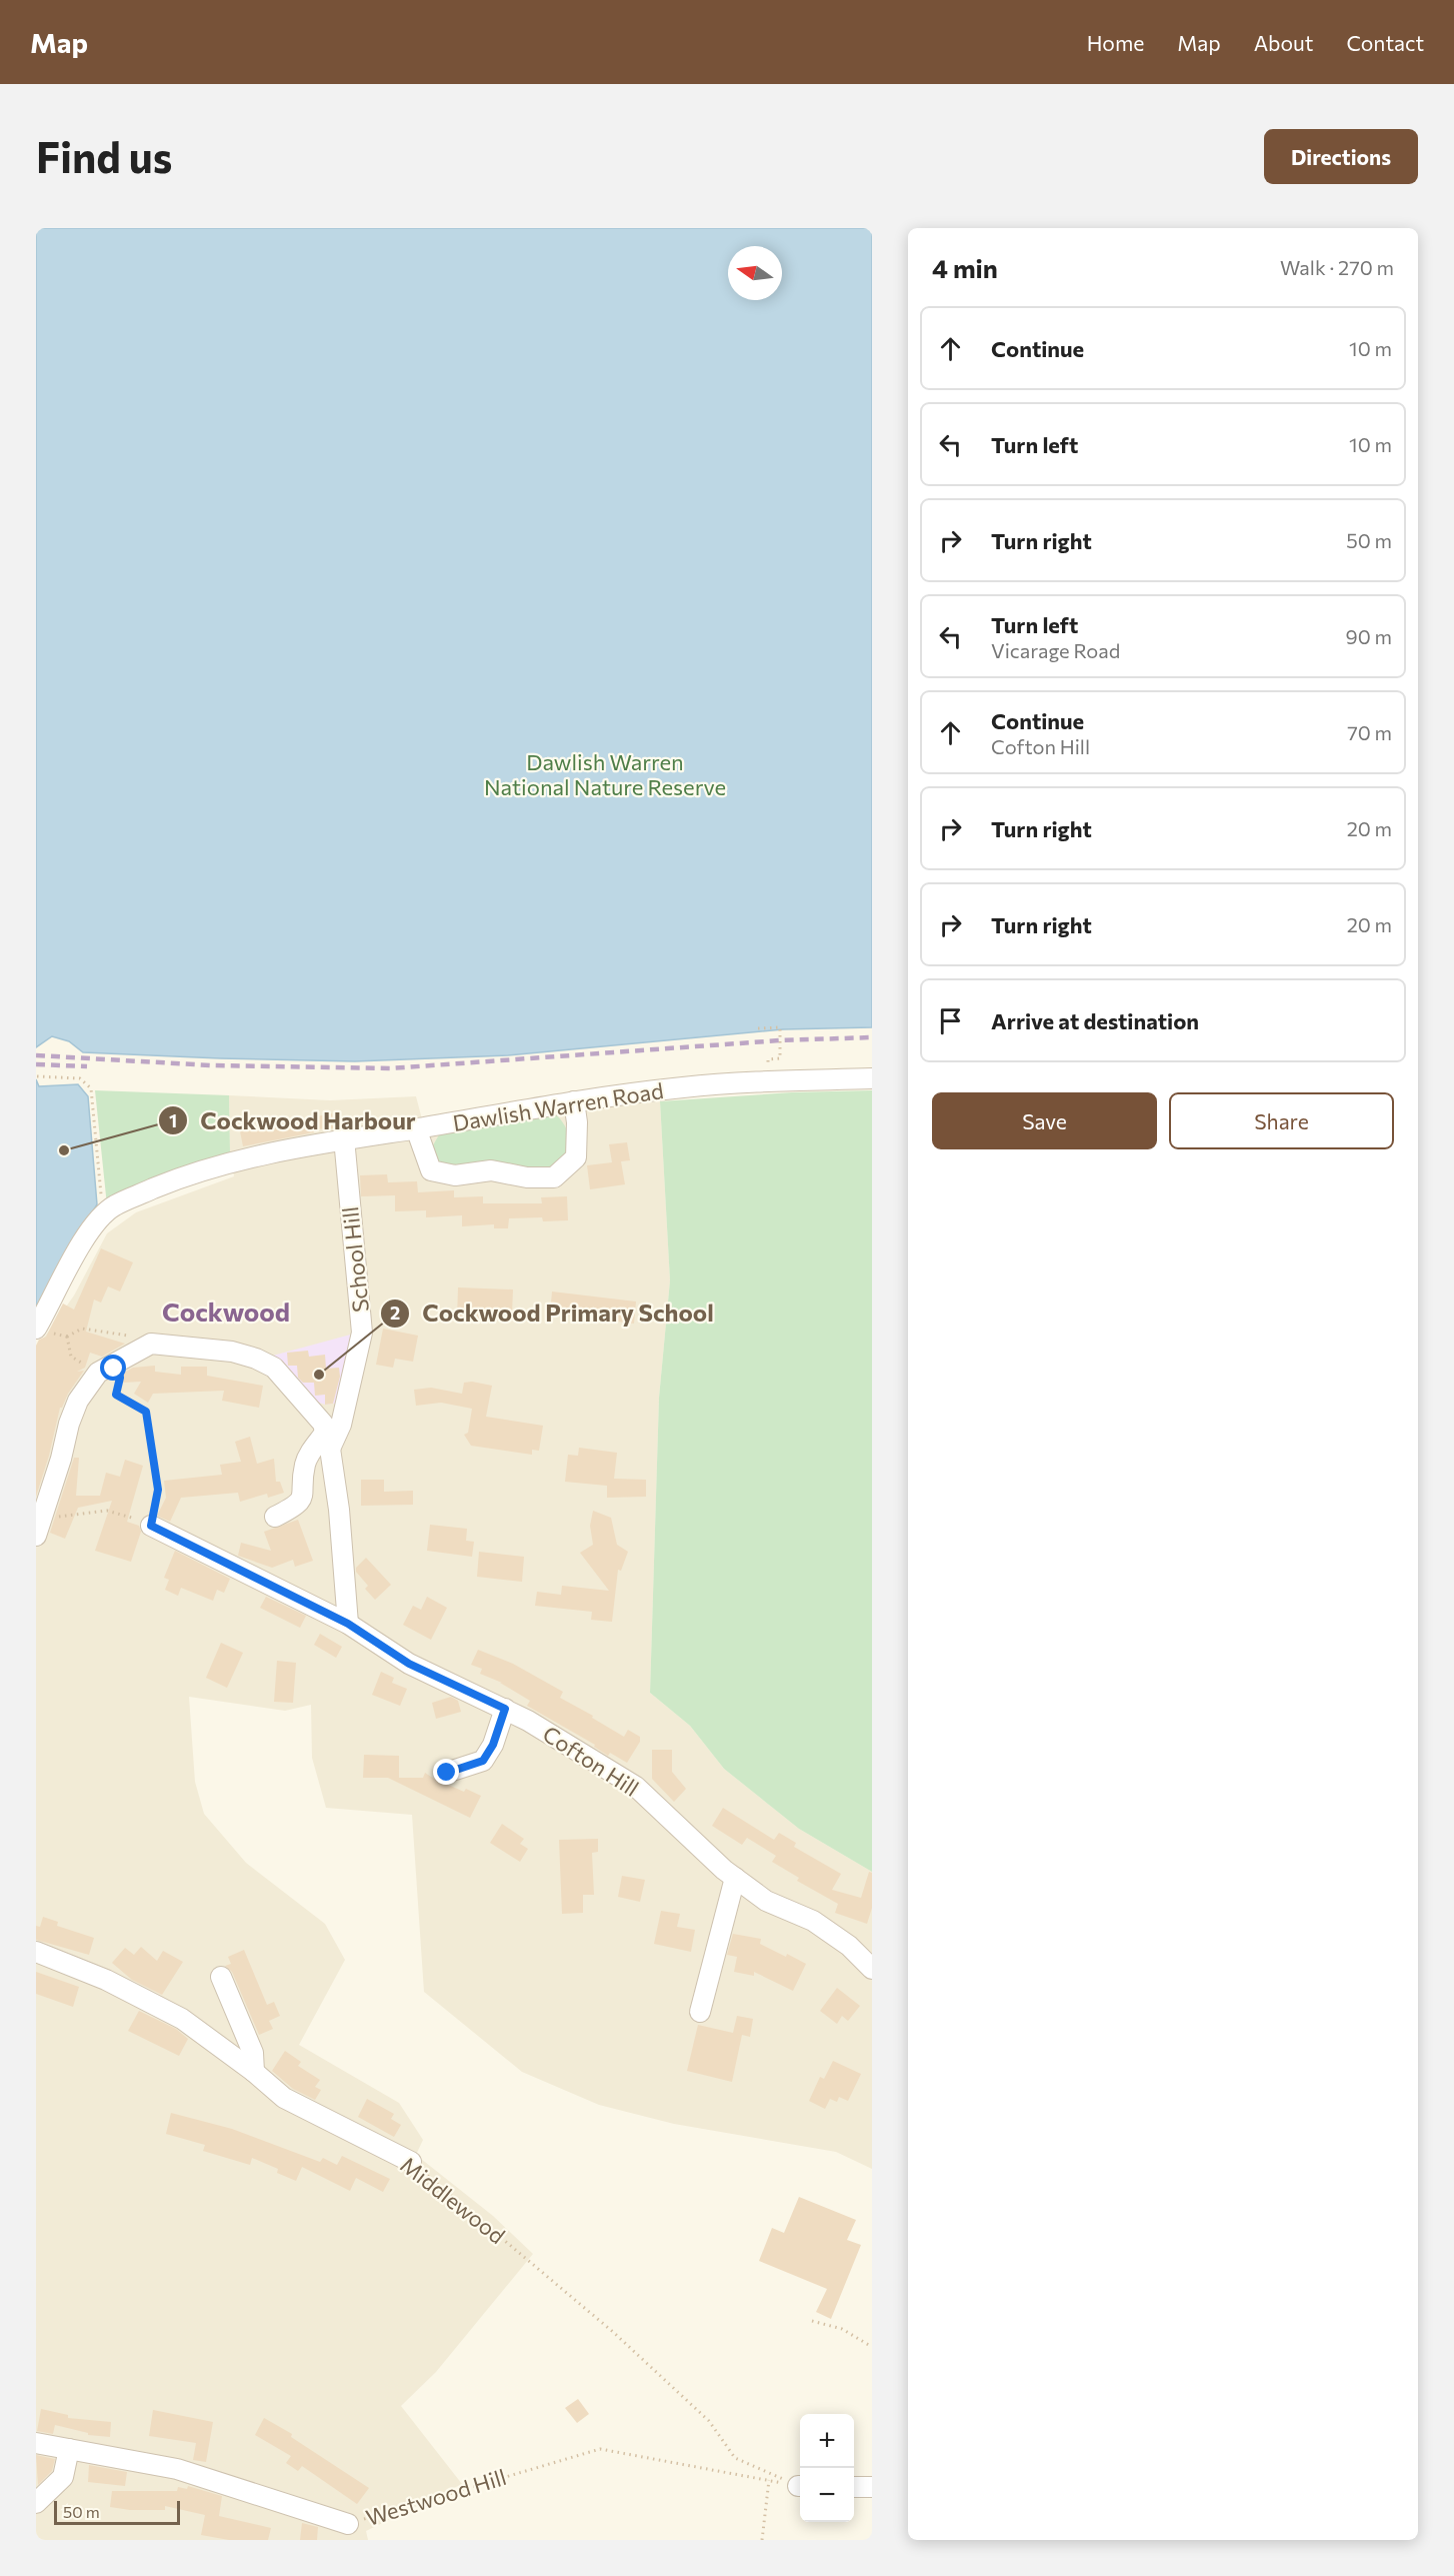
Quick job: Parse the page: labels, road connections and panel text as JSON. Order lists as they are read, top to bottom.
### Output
{
  "streets": {
    "street": [
      "Dawlish Warren Road",
      "School Hill",
      "Cofton Hill",
      "Middlewood",
      "Westwood Hill"
    ]
  },
  "crossings": [
    ["Dawlish Warren Road", "School Hill"]
  ],
  "districts": ["Cockwood"],
  "parks": ["Dawlish Warren National Nature Reserve"],
  "places": ["Cockwood Harbour", "Cockwood Primary School"],
  "scale_bar": "50 m",
  "north": "left",
  "page": {
    "header": "Map",
    "nav": [
      "Home",
      "Map",
      "About",
      "Contact"
    ],
    "buttons": [
      "Directions",
      ["Save", "Share"]
    ],
    "title": "Find us",
    "heading": ["4 min", "Walk · 270 m"],
    "list": [
      ["Continue", "10 m"],
      ["Turn left", "10 m"],
      ["Turn right", "50 m"],
      ["Turn left", "Vicarage Road", "90 m"],
      ["Continue", "Cofton Hill", "70 m"],
      ["Turn right", "20 m"],
      ["Turn right", "20 m"],
      "Arrive at destination"
    ],
    "map_buttons": ["+", "−"],
    "scale": "50 m"
  }
}
